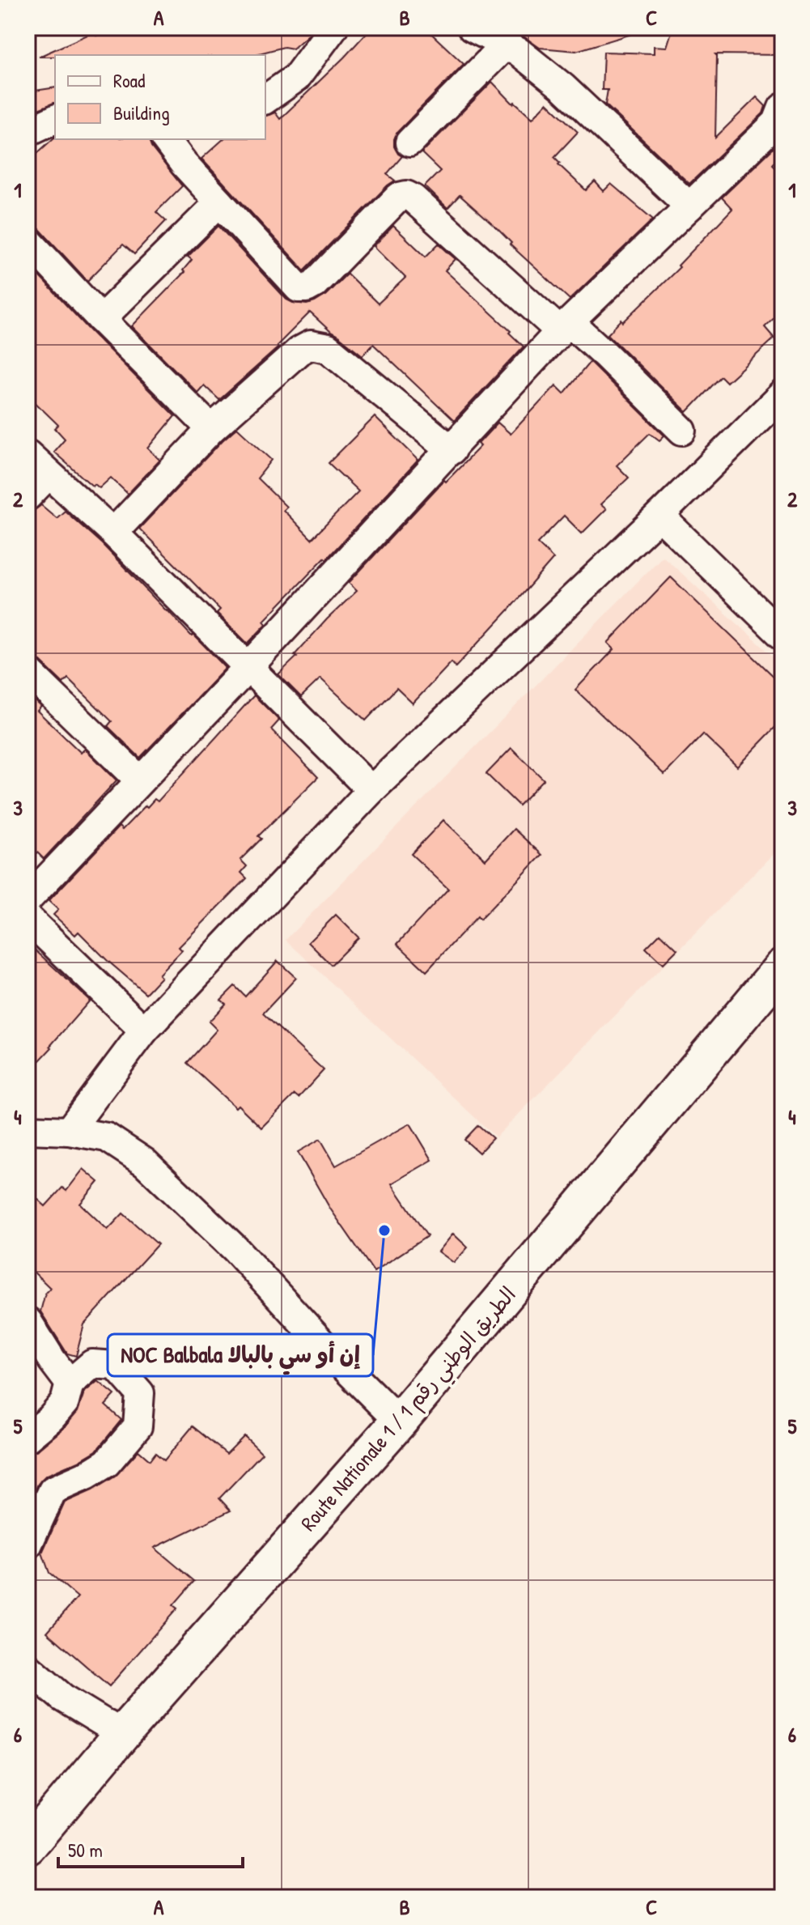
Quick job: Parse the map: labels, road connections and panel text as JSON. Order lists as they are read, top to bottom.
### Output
{
  "streets": {
    "main road": ["Route Nationale 1 / الطريق الوطني رقم 1"]
  },
  "places": ["NOC Balbala إن أو سي بالبالا"],
  "legend": ["Road", "Building"],
  "scale_bar": "50 m",
  "grid": {
    "columns": ["A", "B", "C"],
    "rows": [
      "1",
      "2",
      "3",
      "4",
      "5",
      "6"
    ]
  }
}
